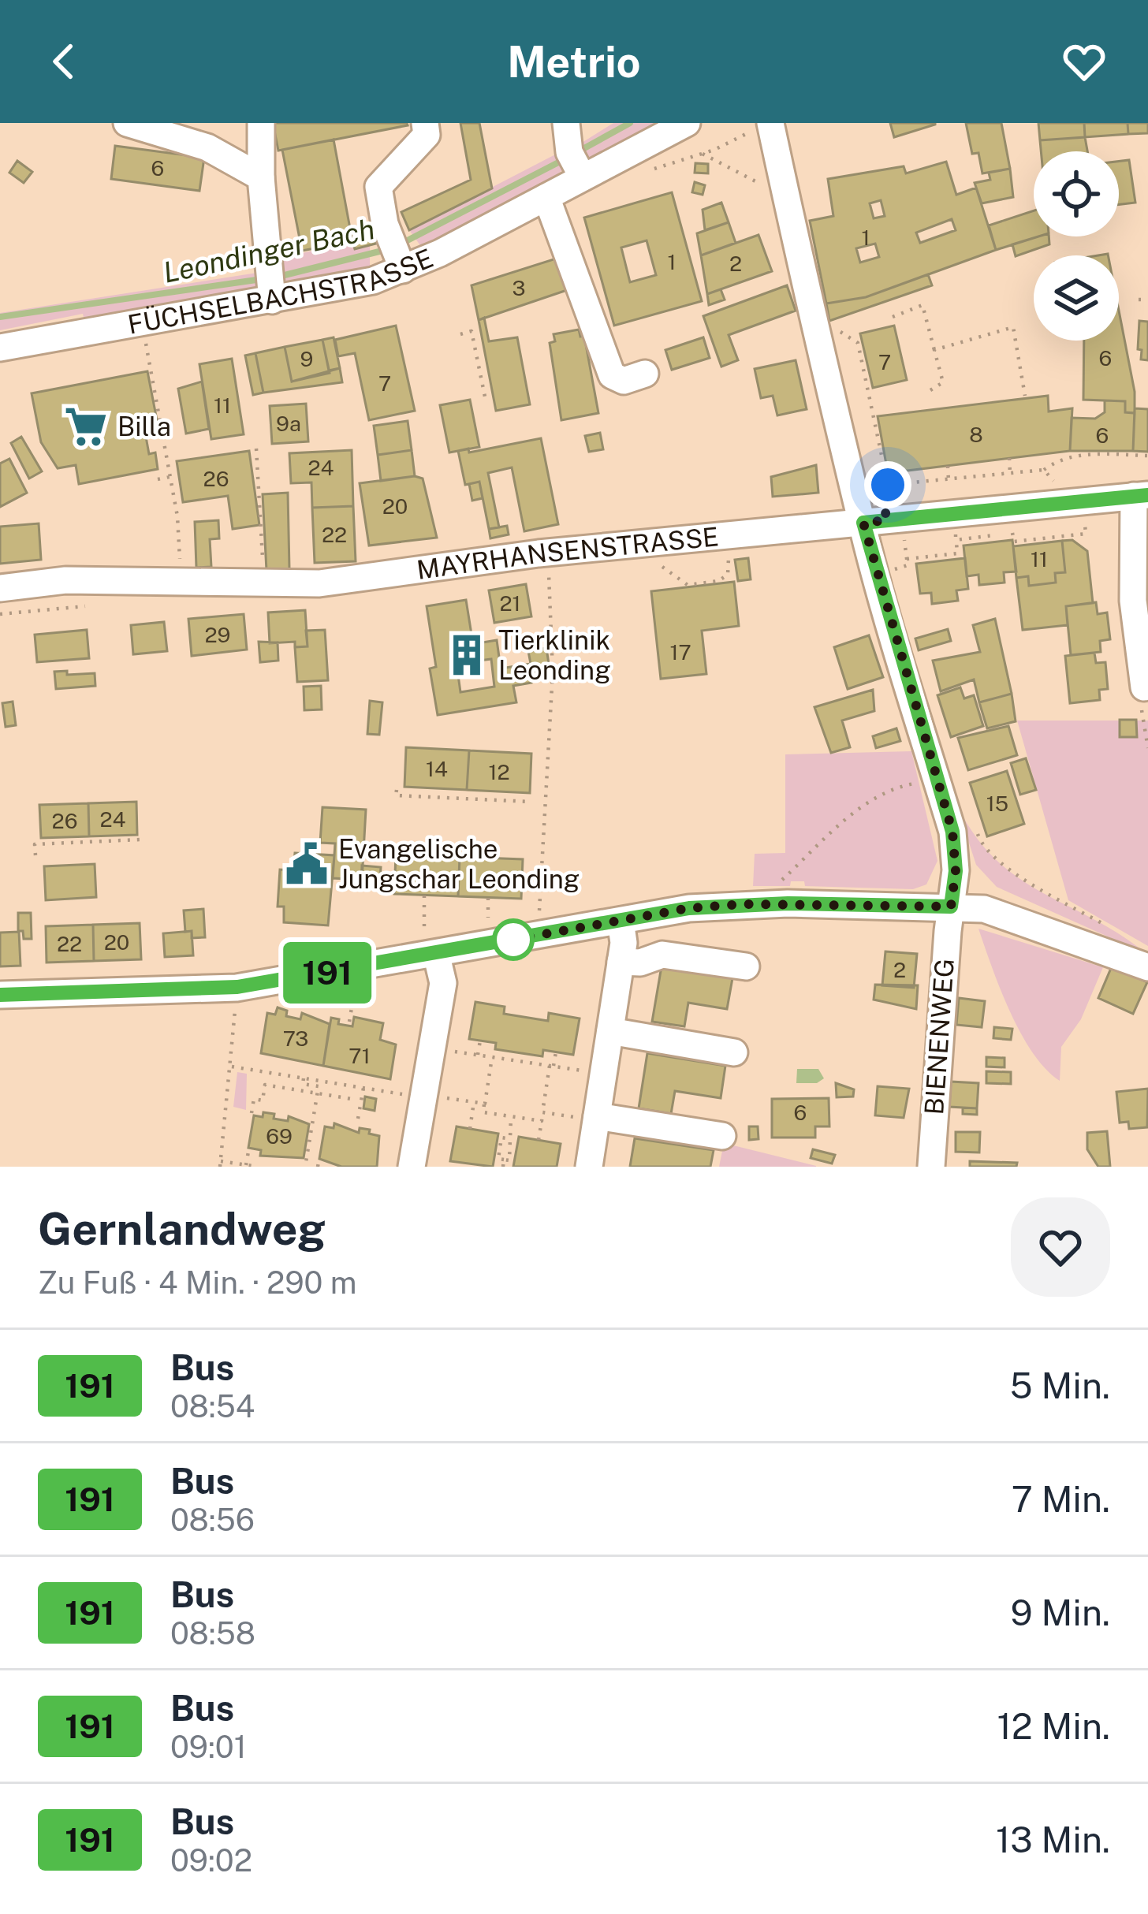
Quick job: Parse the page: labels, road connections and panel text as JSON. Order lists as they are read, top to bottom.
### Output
{
  "streets": {
    "street": ["FÜCHSELBACHSTRASSE", "MAYRHANSENSTRASSE", "BIENENWEG"]
  },
  "crossings": [
    ["MAYRHANSENSTRASSE", "BIENENWEG"]
  ],
  "water": ["Leondinger Bach"],
  "places": {
    "supermarket": ["Billa"],
    "building": ["Tierklinik Leonding"],
    "public building": ["Evangelische Jungschar Leonding"]
  },
  "lines": ["bus line 191"],
  "house_numbers": [
    "6",
    "1",
    "1",
    "2",
    "3",
    "6",
    "9",
    "7",
    "7",
    "11",
    "9a",
    "8",
    "6",
    "24",
    "26",
    "20",
    "22",
    "11",
    "21",
    "29",
    "17",
    "14",
    "12",
    "15",
    "24",
    "26",
    "20",
    "22",
    "2",
    "73",
    "71",
    "6",
    "69"
  ],
  "page": {
    "header": "Metrio",
    "on_map": "191",
    "heading": ["Gernlandweg", "Zu Fuß · 4 Min. · 290 m"],
    "list": [
      {
        "mark": "191",
        "name": "Bus",
        "note": "08:54",
        "value": "5 Min."
      },
      {
        "mark": "191",
        "name": "Bus",
        "note": "08:56",
        "value": "7 Min."
      },
      {
        "mark": "191",
        "name": "Bus",
        "note": "08:58",
        "value": "9 Min."
      },
      {
        "mark": "191",
        "name": "Bus",
        "note": "09:01",
        "value": "12 Min."
      },
      {
        "mark": "191",
        "name": "Bus",
        "note": "09:02",
        "value": "13 Min."
      }
    ]
  }
}
